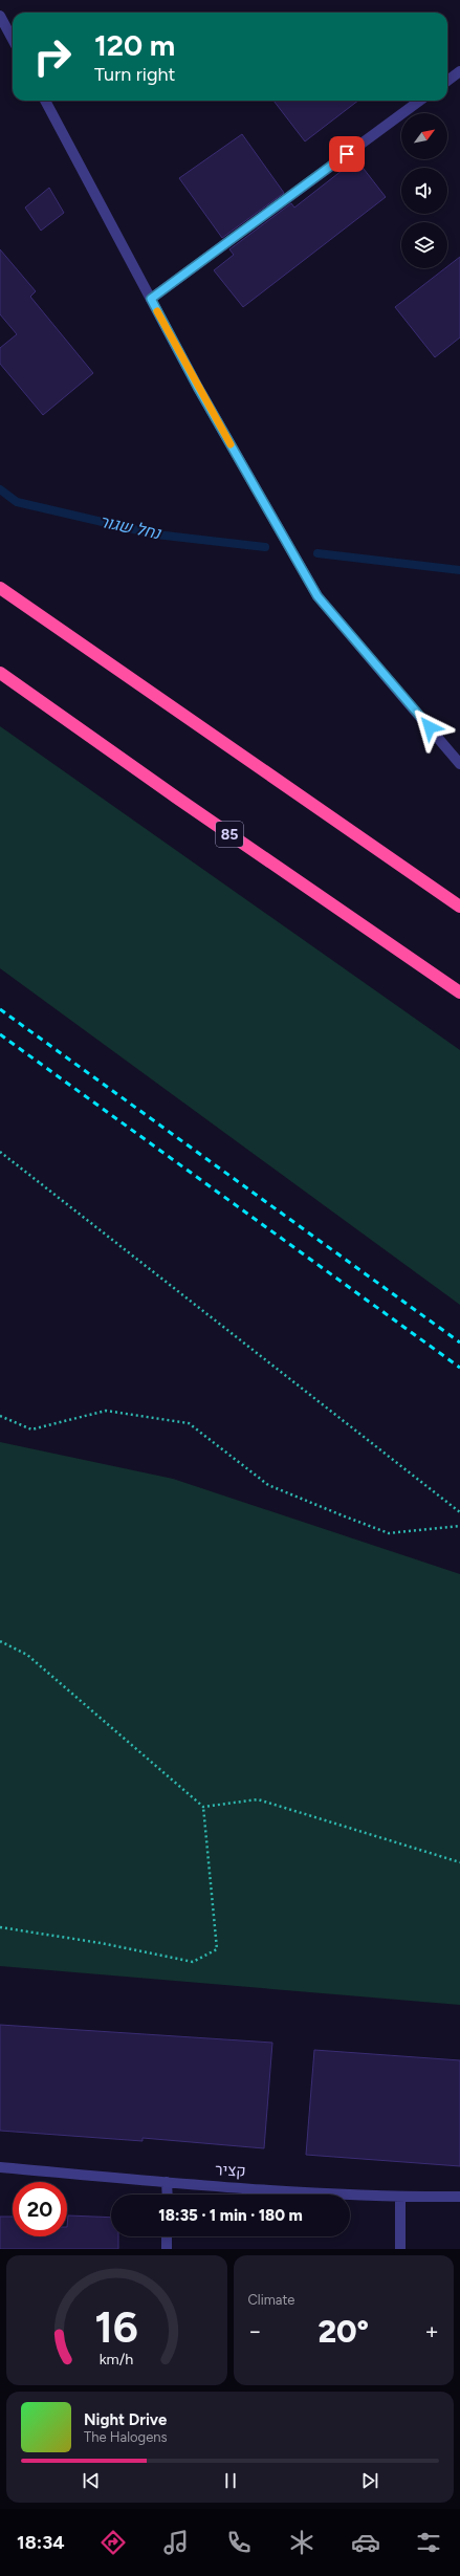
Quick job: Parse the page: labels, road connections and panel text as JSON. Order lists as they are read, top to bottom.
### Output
{
  "streets": {
    "highway": ["85"],
    "street": ["קציר"]
  },
  "water": ["נחל שגור"],
  "north": "top right",
  "page": {
    "turn": ["120 m", "Turn right"],
    "limit": "20",
    "trip": "18:35 · 1 min · 180 m",
    "tile": "Climate",
    "heat": ["−", "20°", "+"],
    "song": ["Night Drive", "The Halogens"],
    "tabs": "18:34",
    "gauge": ["16", "km/h"]
  }
}
